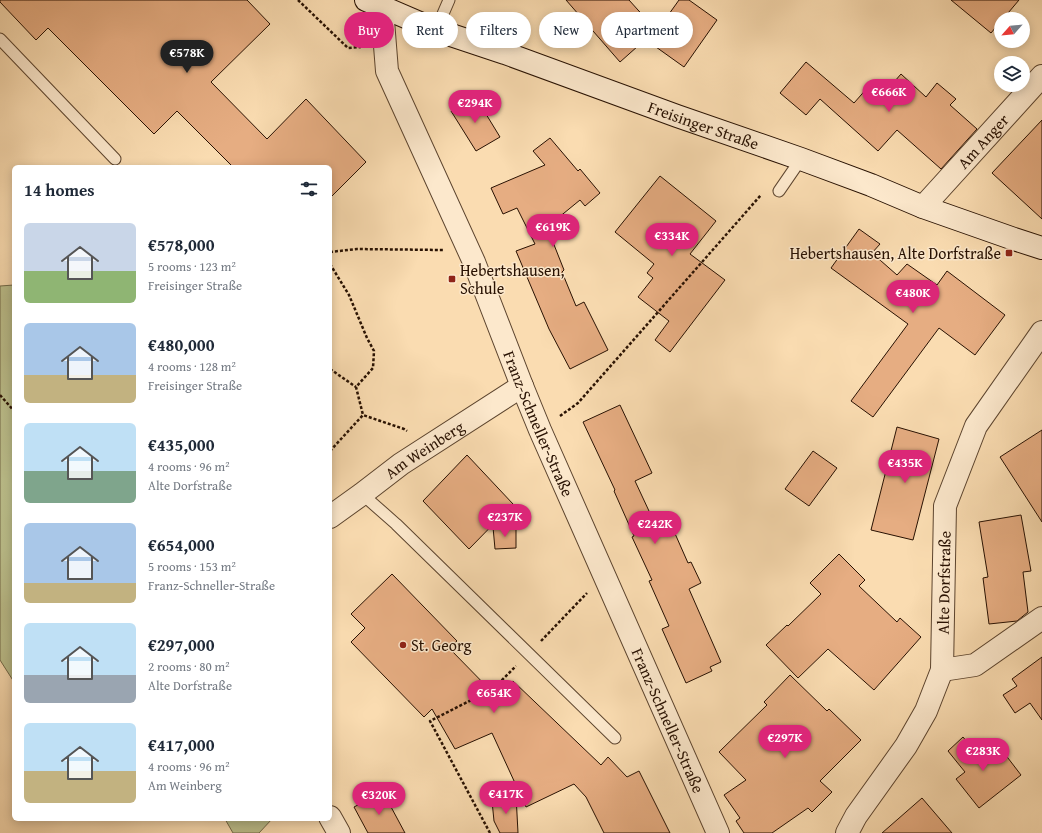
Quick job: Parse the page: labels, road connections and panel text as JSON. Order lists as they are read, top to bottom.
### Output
{
  "streets": {
    "street": [
      "Freisinger Straße",
      "Am Anger",
      "Franz-Schneller-Straße",
      "Am Weinberg",
      "Alte Dorfstraße"
    ]
  },
  "crossings": [
    ["Freisinger Straße", "Am Anger"],
    ["Freisinger Straße", "Franz-Schneller-Straße"],
    ["Franz-Schneller-Straße", "Am Weinberg"]
  ],
  "places": {
    "transit": ["Hebertshausen, Alte Dorfstraße", "Hebertshausen, Schule"],
    "other": ["St. Georg"]
  },
  "north": "bottom left",
  "page": {
    "chip": [
      "Buy",
      "Rent",
      "Filters",
      "New",
      "Apartment"
    ],
    "price": [
      "€578K",
      "€666K",
      "€294K",
      "€619K",
      "€334K",
      "€480K",
      "€435K",
      "€237K",
      "€242K",
      "€654K",
      "€297K",
      "€283K",
      "€417K",
      "€320K"
    ],
    "heading": "14 homes",
    "list": [
      {
        "name": "€578,000",
        "note": "5 rooms · 123 m² · Freisinger Straße"
      },
      {
        "name": "€480,000",
        "note": "4 rooms · 128 m² · Freisinger Straße"
      },
      {
        "name": "€435,000",
        "note": "4 rooms · 96 m² · Alte Dorfstraße"
      },
      {
        "name": "€654,000",
        "note": "5 rooms · 153 m² · Franz-Schneller-Straße"
      },
      {
        "name": "€297,000",
        "note": "2 rooms · 80 m² · Alte Dorfstraße"
      },
      {
        "name": "€417,000",
        "note": "4 rooms · 96 m² · Am Weinberg"
      }
    ]
  }
}
